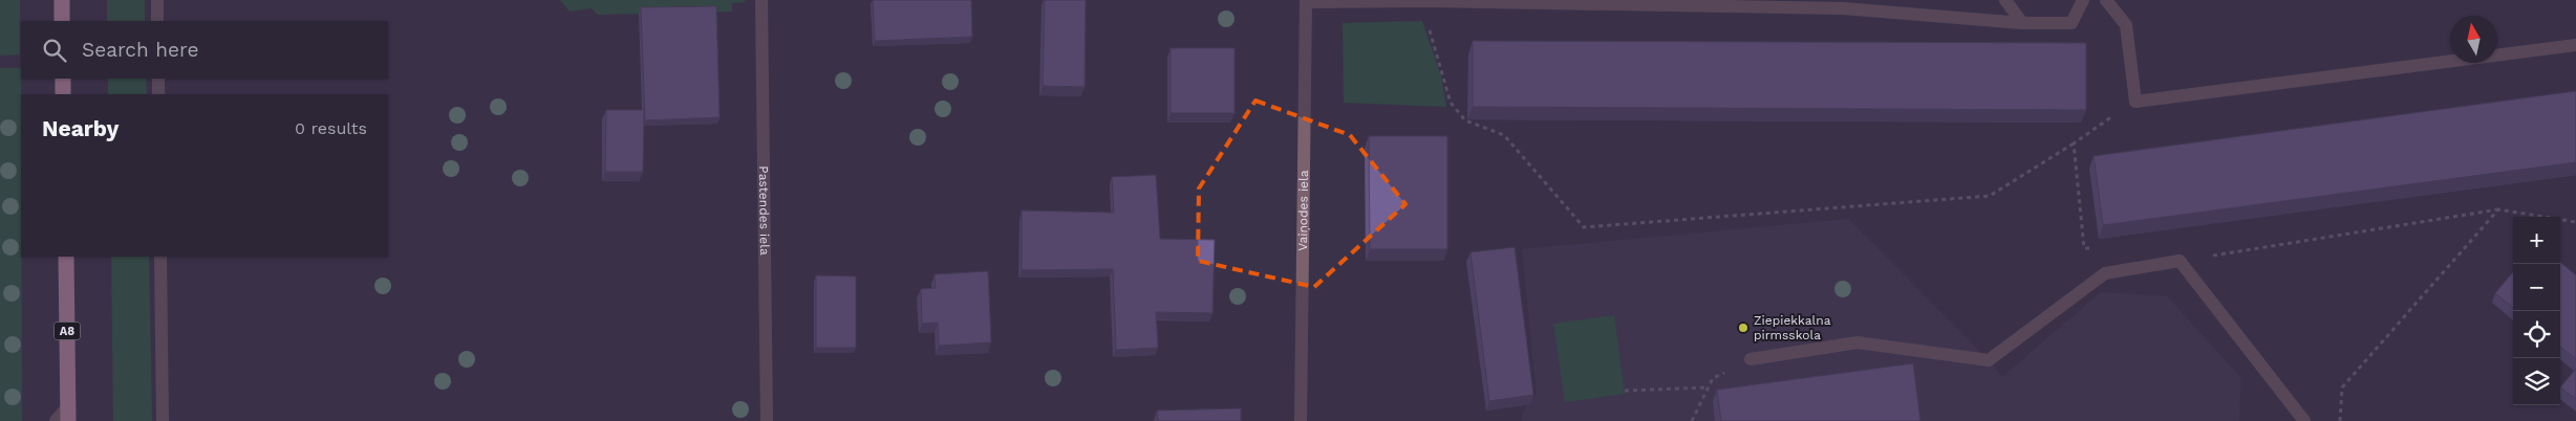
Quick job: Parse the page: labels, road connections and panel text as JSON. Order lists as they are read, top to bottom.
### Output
{
  "streets": {
    "highway": ["A8"],
    "street": ["Pastendes iela", "Vaiņodes iela"]
  },
  "places": ["Ziepiekkalna pirmsskola"],
  "north": "top",
  "page": {
    "search": "Search here",
    "heading": ["Nearby", "0 results"],
    "map_buttons": ["+", "−"]
  }
}
